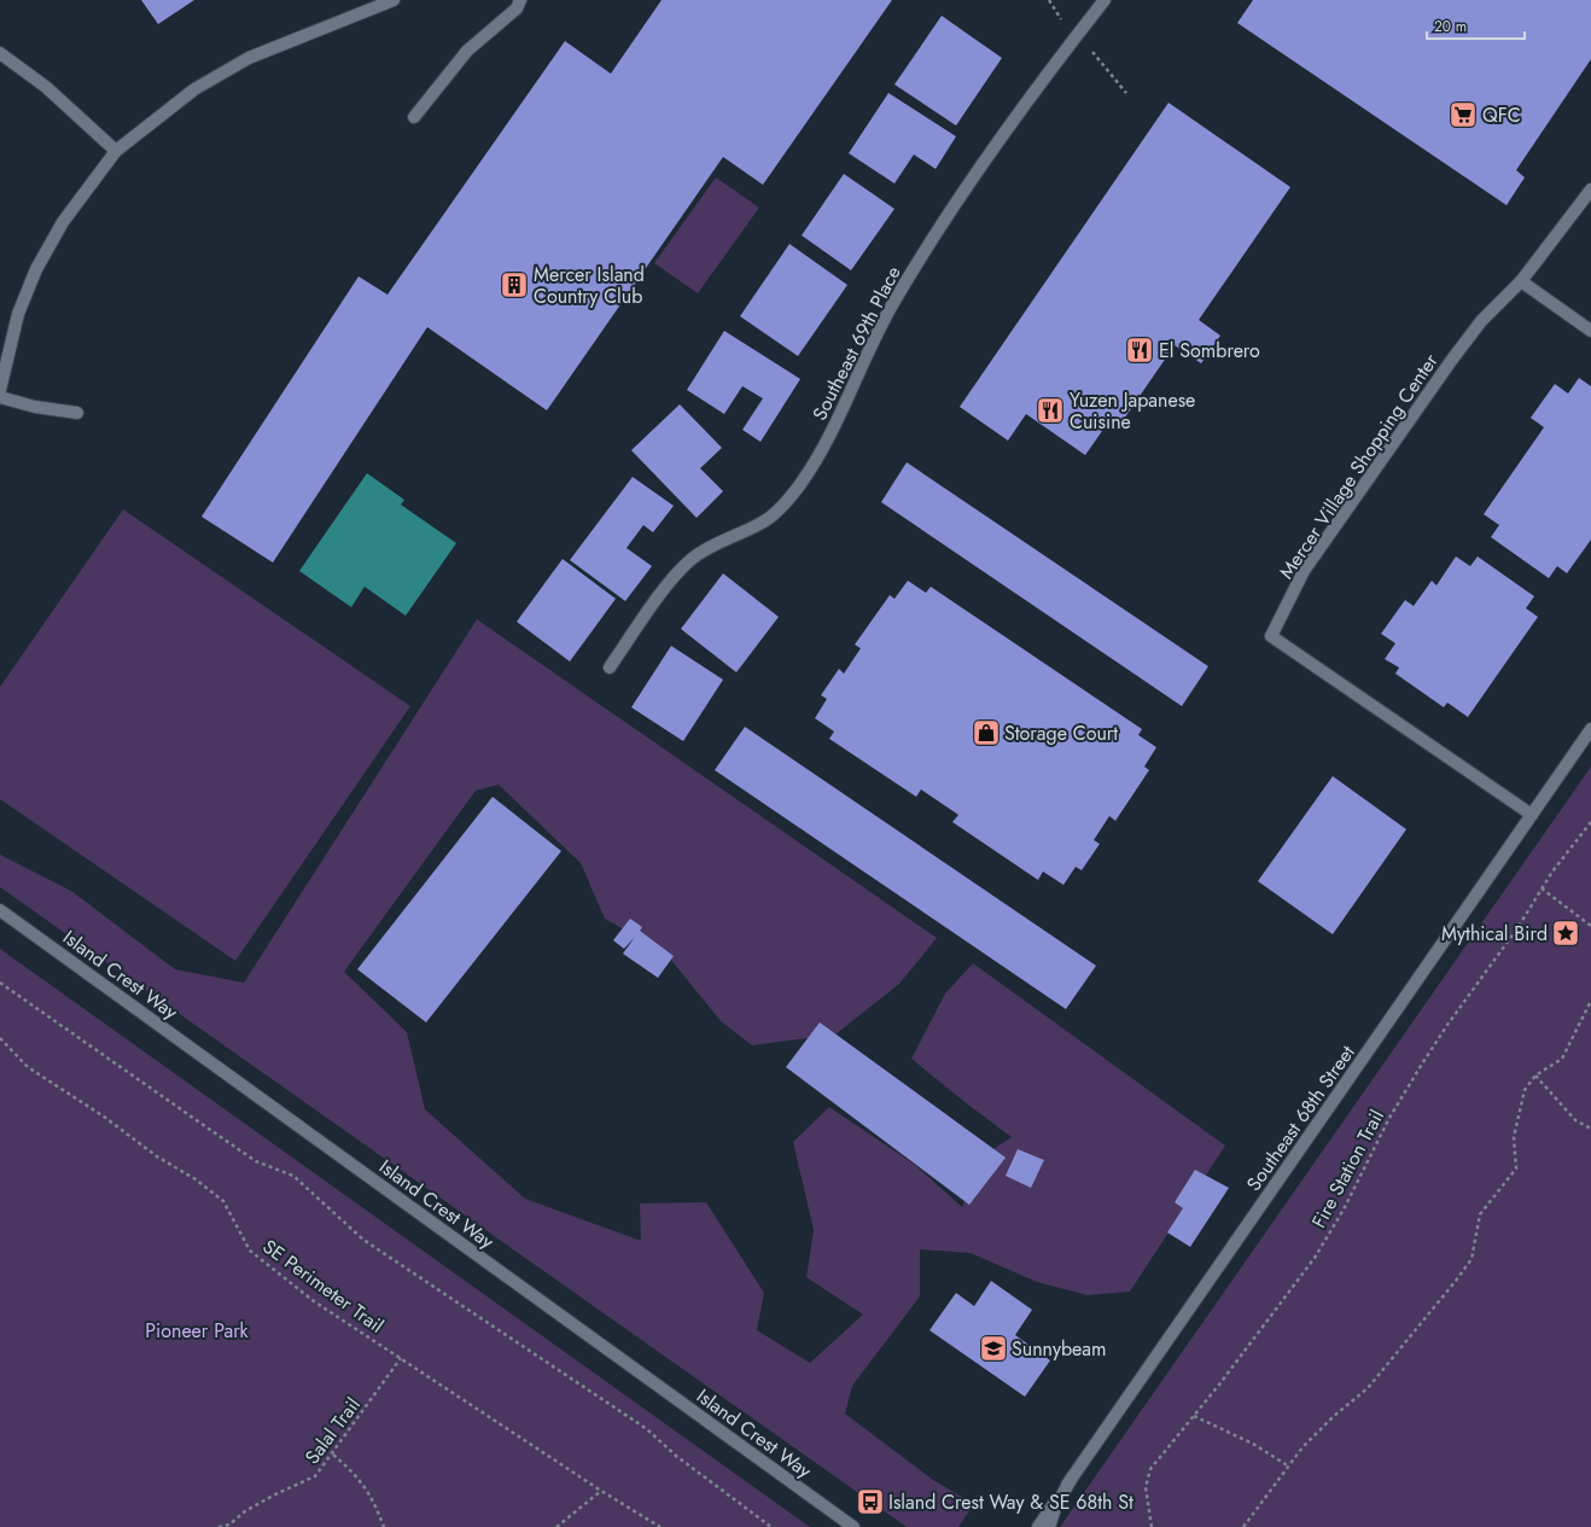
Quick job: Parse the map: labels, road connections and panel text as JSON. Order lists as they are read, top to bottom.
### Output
{
  "streets": {
    "street": [
      "Southeast 69th Place",
      "Mercer Village Shopping Center",
      "Island Crest Way",
      "Southeast 68th Street"
    ],
    "path": ["Fire Station Trail", "SE Perimeter Trail", "Salal Trail"]
  },
  "crossings": [
    ["Mercer Village Shopping Center", "Southeast 68th Street"],
    ["SE Perimeter Trail", "Salal Trail"]
  ],
  "parks": ["Pioneer Park"],
  "places": {
    "supermarket": ["QFC"],
    "building": ["Mercer Island Country Club"],
    "restaurant": ["El Sombrero", "Yuzen Japanese Cuisine"],
    "shop": ["Storage Court"],
    "place": ["Mythical Bird"],
    "school or university": ["Sunnybeam"],
    "bus stop": ["Island Crest Way & SE 68th St"]
  },
  "scale_bar": "20 m"
}
